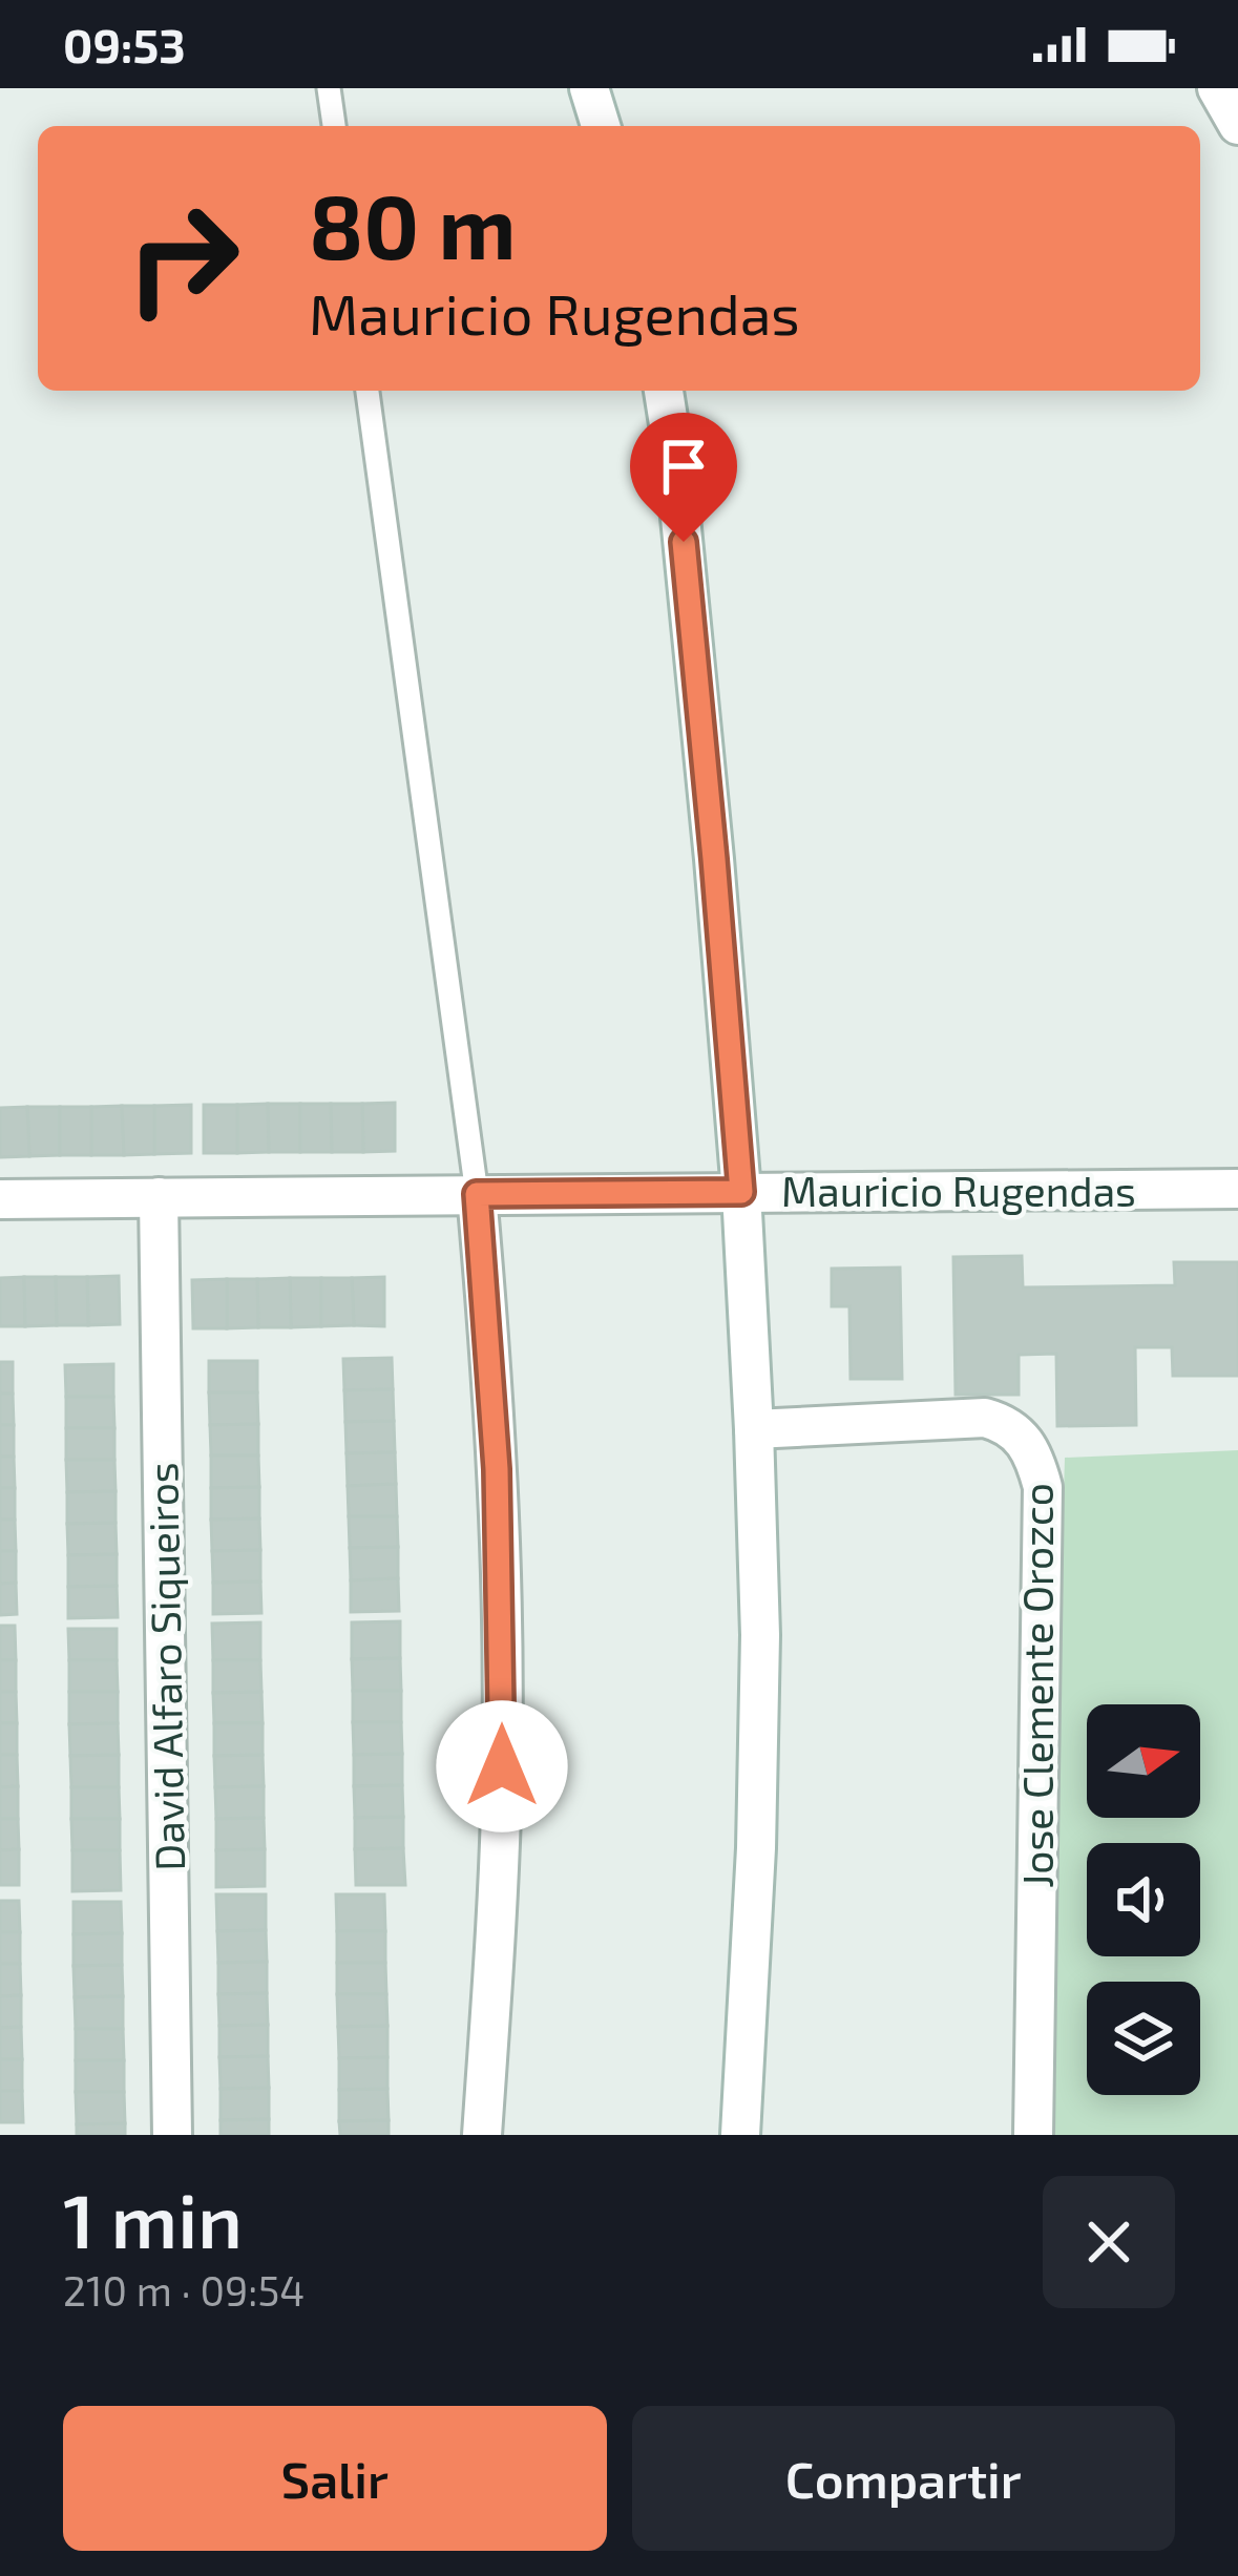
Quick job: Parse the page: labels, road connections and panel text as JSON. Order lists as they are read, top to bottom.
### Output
{
  "streets": {
    "street": ["Mauricio Rugendas", "David Alfaro Siqueiros", "Jose Clemente Orozco"]
  },
  "crossings": [
    ["Mauricio Rugendas", "David Alfaro Siqueiros"]
  ],
  "north": "right",
  "page": {
    "status": "09:53",
    "turn": ["80 m", "Mauricio Rugendas"],
    "heading": ["1 min", "210 m · 09:54"],
    "buttons": ["Salir", "Compartir"]
  }
}
